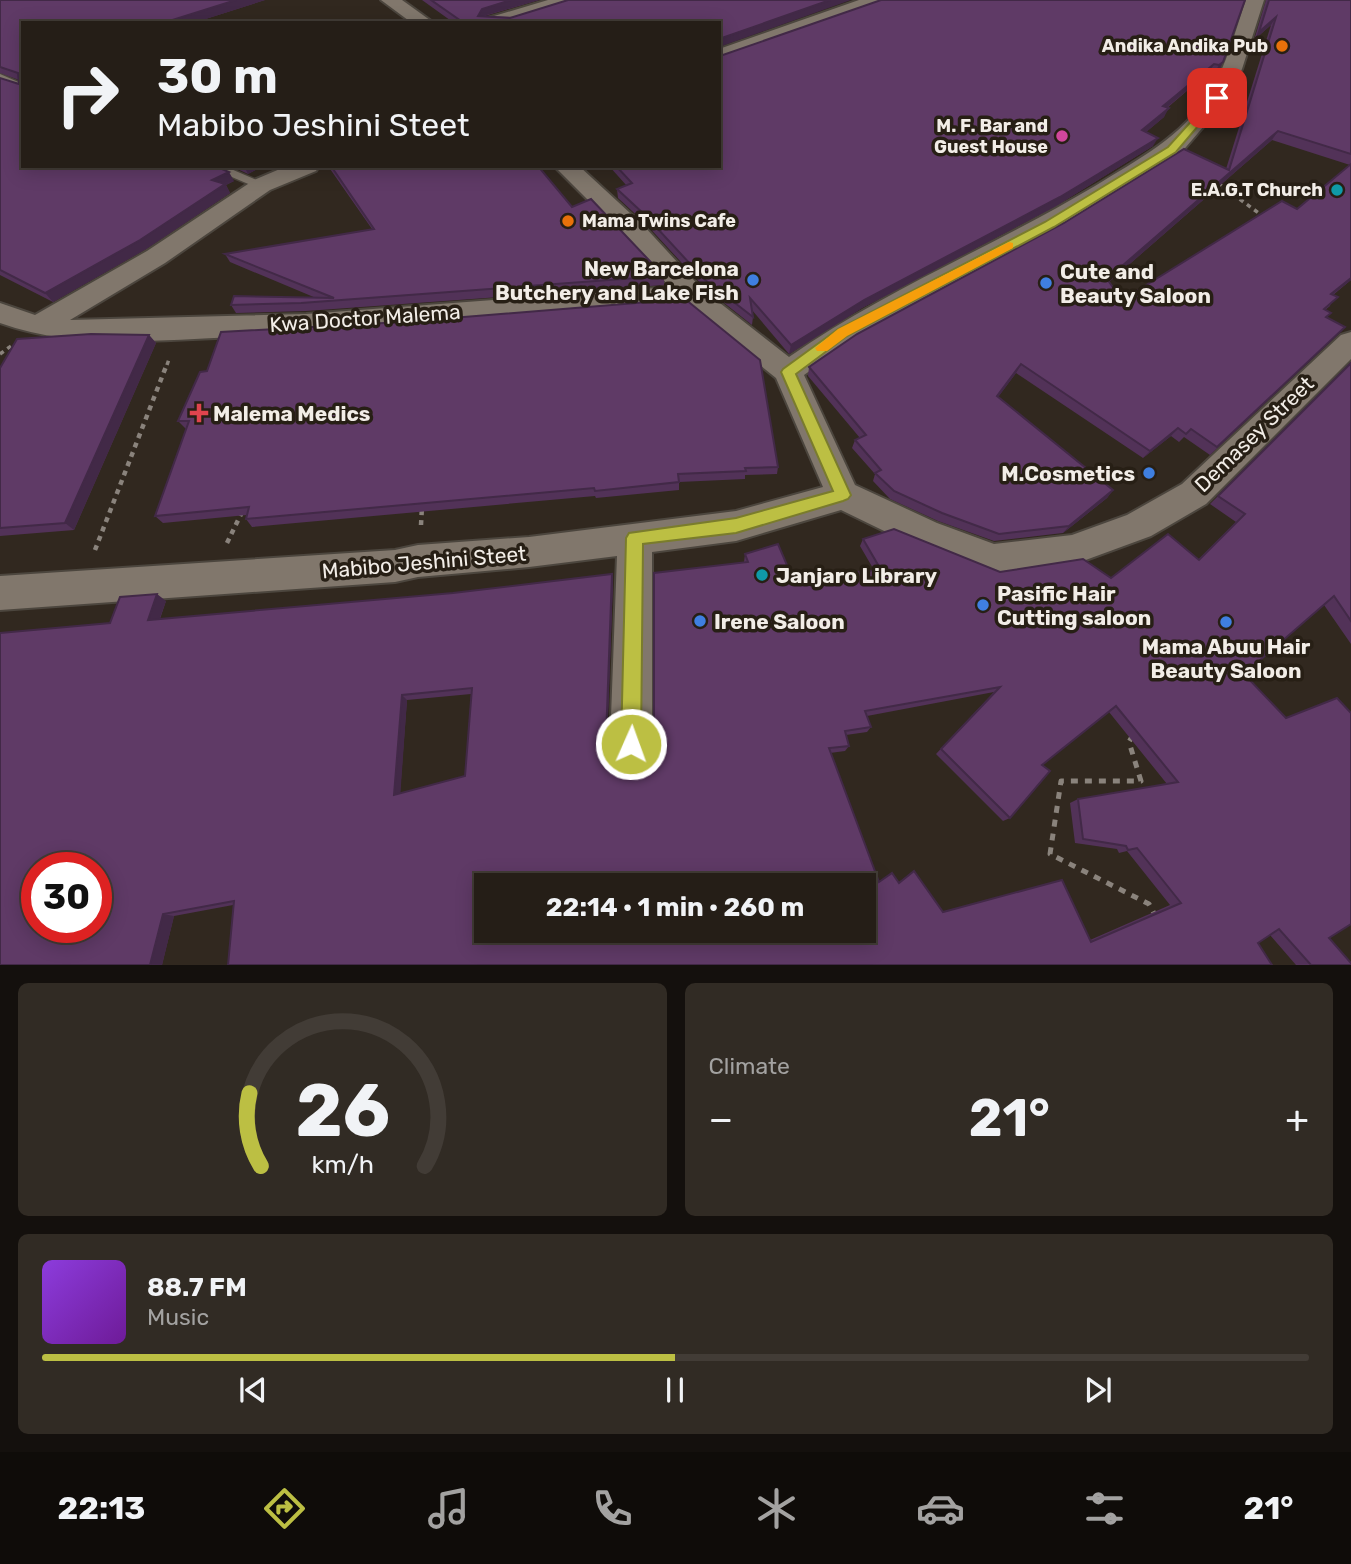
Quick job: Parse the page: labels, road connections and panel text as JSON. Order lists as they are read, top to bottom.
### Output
{
  "streets": {
    "street": ["Kwa Doctor Malema", "Demasey Street", "Mabibo Jeshini Steet"]
  },
  "crossings": [
    ["Demasey Street", "Mabibo Jeshini Steet"]
  ],
  "places": {
    "other": [
      "Andika Andika Pub",
      "M. F. Bar and Guest House",
      "E.A.G.T Church",
      "Mama Twins Cafe",
      "New Barcelona Butchery and Lake Fish",
      "Cute and Beauty Saloon",
      "M.Cosmetics",
      "Janjaro Library",
      "Pasific Hair Cutting saloon",
      "Irene Saloon",
      "Mama Abuu Hair Beauty Saloon"
    ],
    "health": ["Malema Medics"]
  },
  "page": {
    "turn": ["30 m", "Mabibo Jeshini Steet"],
    "limit": "30",
    "trip": "22:14 · 1 min · 260 m",
    "tile": "Climate",
    "heat": ["−", "21°", "+"],
    "song": ["88.7 FM", "Music"],
    "tabs": ["22:13", "21°"],
    "gauge": ["26", "km/h"]
  }
}
